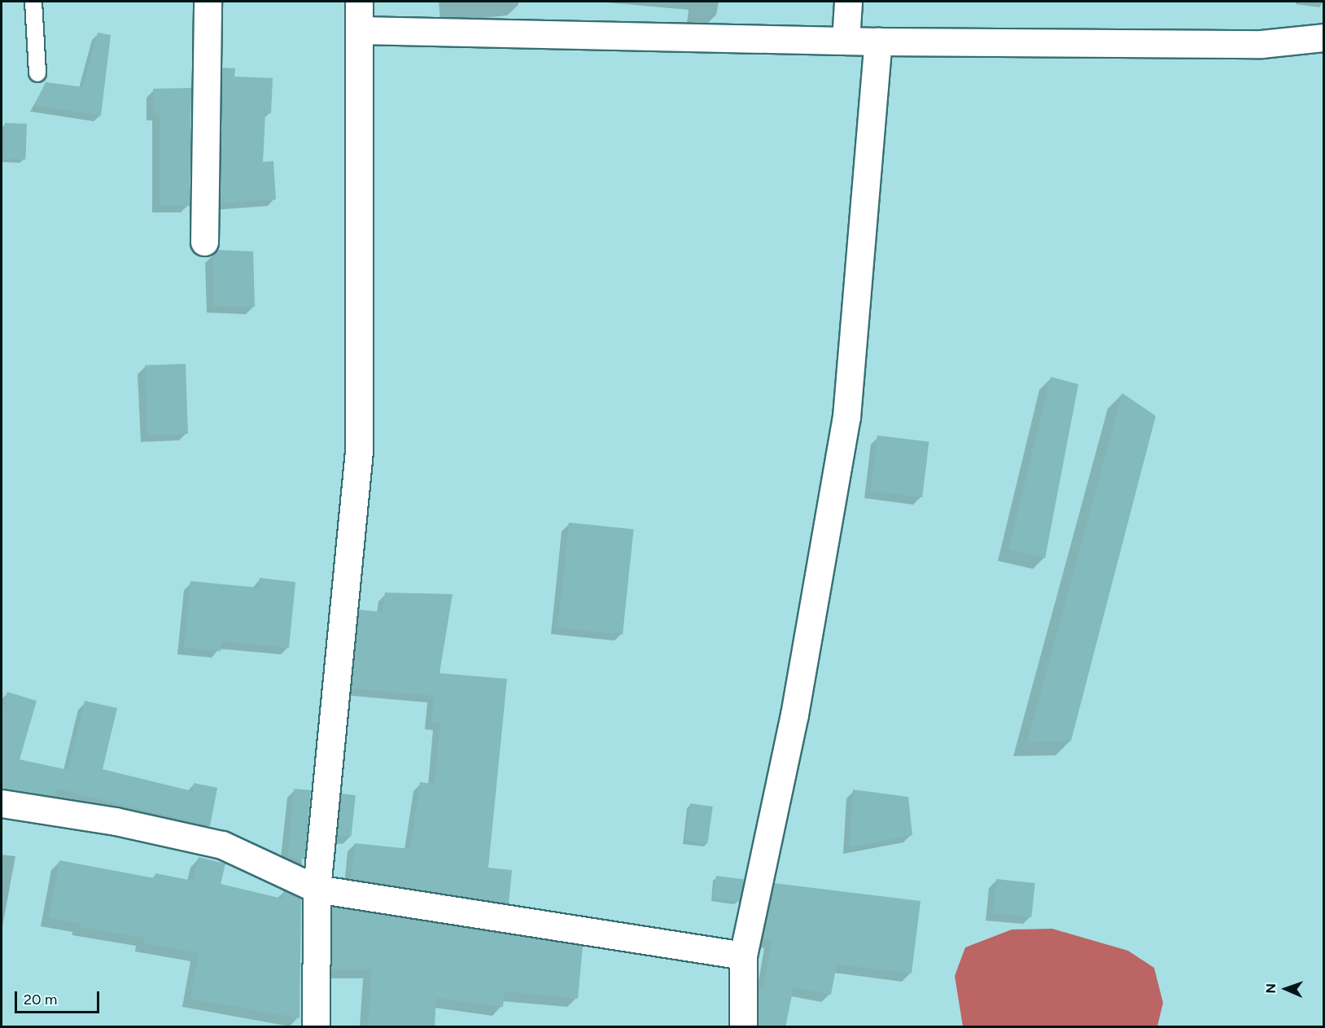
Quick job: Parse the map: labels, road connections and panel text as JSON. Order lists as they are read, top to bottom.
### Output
{
  "scale_bar": "20 m",
  "north": "left"
}
